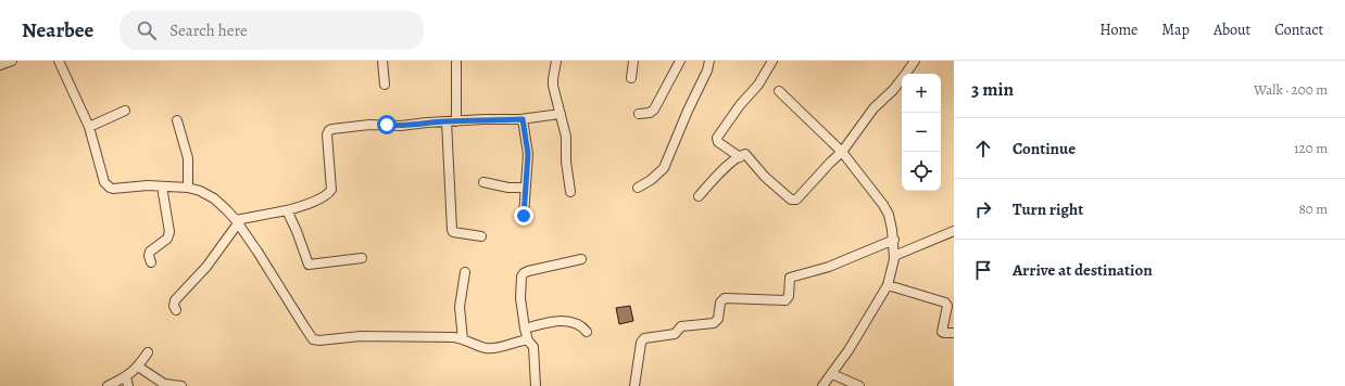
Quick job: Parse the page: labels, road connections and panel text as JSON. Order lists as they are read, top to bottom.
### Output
{
  "page": {
    "header": "Nearbee",
    "search": "Search here",
    "nav": [
      "Home",
      "Map",
      "About",
      "Contact"
    ],
    "heading": ["3 min", "Walk · 200 m"],
    "map_buttons": ["+", "−"],
    "list": [
      ["Continue", "120 m"],
      ["Turn right", "80 m"],
      "Arrive at destination"
    ]
  }
}
